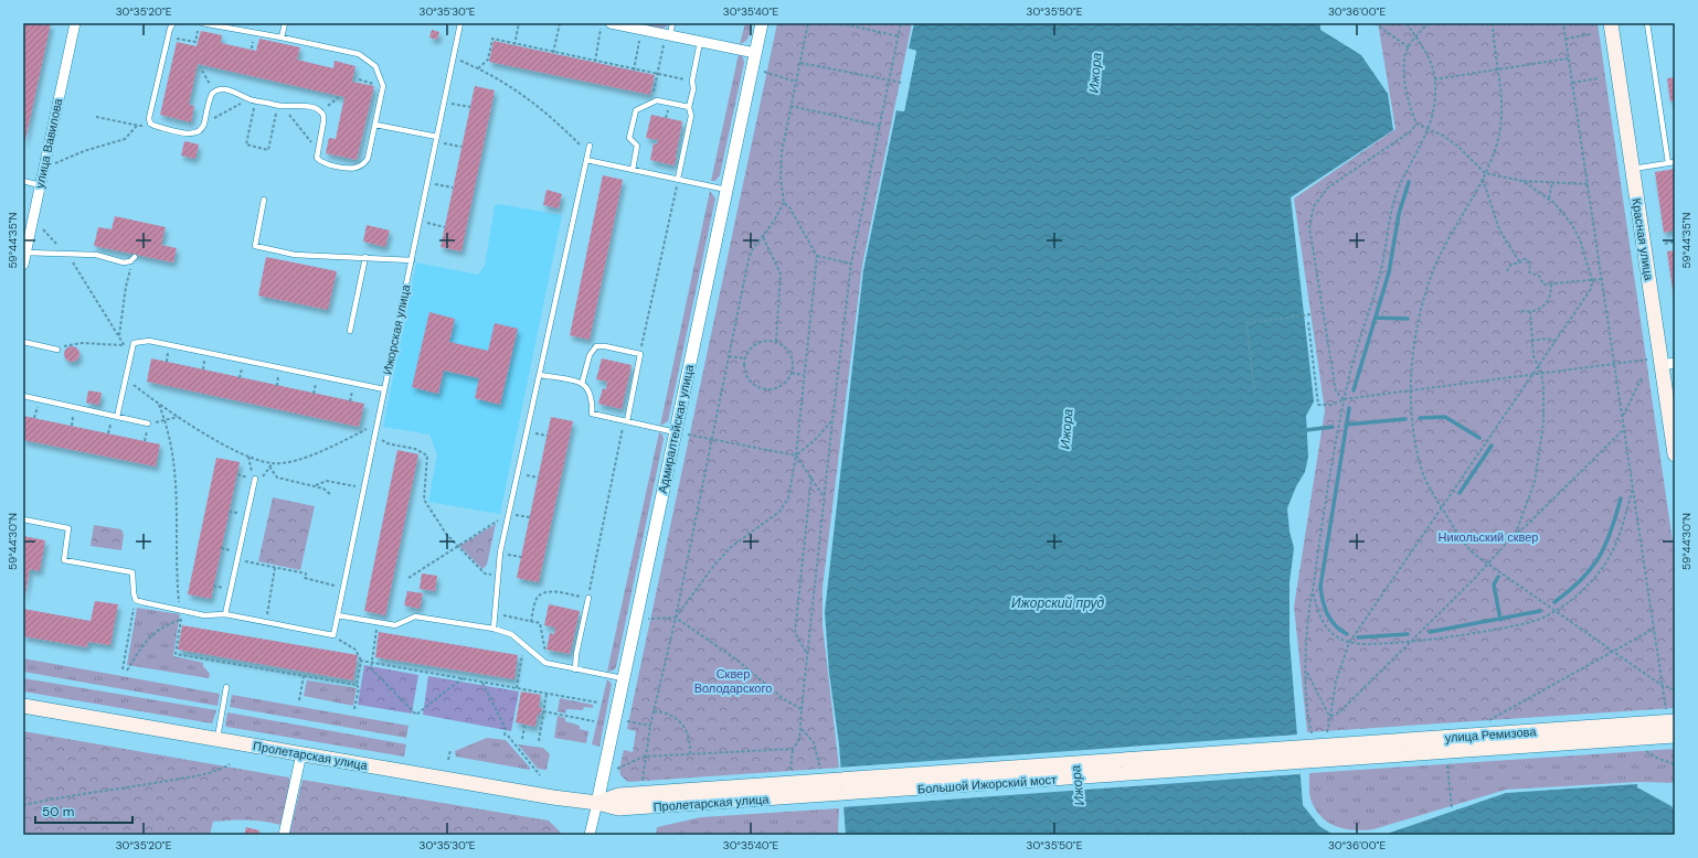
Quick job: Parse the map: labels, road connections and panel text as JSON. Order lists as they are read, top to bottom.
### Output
{
  "streets": {
    "main road": [
      "Красная улица",
      "улица Ремизова",
      "Пролетарская улица",
      "Большой Ижорский мост"
    ],
    "street": ["улица Вавилова", "Адмиралтейская улица"],
    "lane": ["Ижорская улица"]
  },
  "crossings": [
    ["Адмиралтейская улица", "Пролетарская улица"],
    ["улица Ремизова", "Большой Ижорский мост"],
    ["Пролетарская улица", "Большой Ижорский мост"]
  ],
  "water": ["Ижора", "Ижорский пруд"],
  "parks": ["Никольский сквер", "Сквер Володарского"],
  "scale_bar": "50 m",
  "coordinates": [
    "30°35'20\"E",
    "30°35'30\"E",
    "30°35'40\"E",
    "30°35'50\"E",
    "30°36'00\"E",
    "59°44'35\"N",
    "59°44'30\"N"
  ]
}
